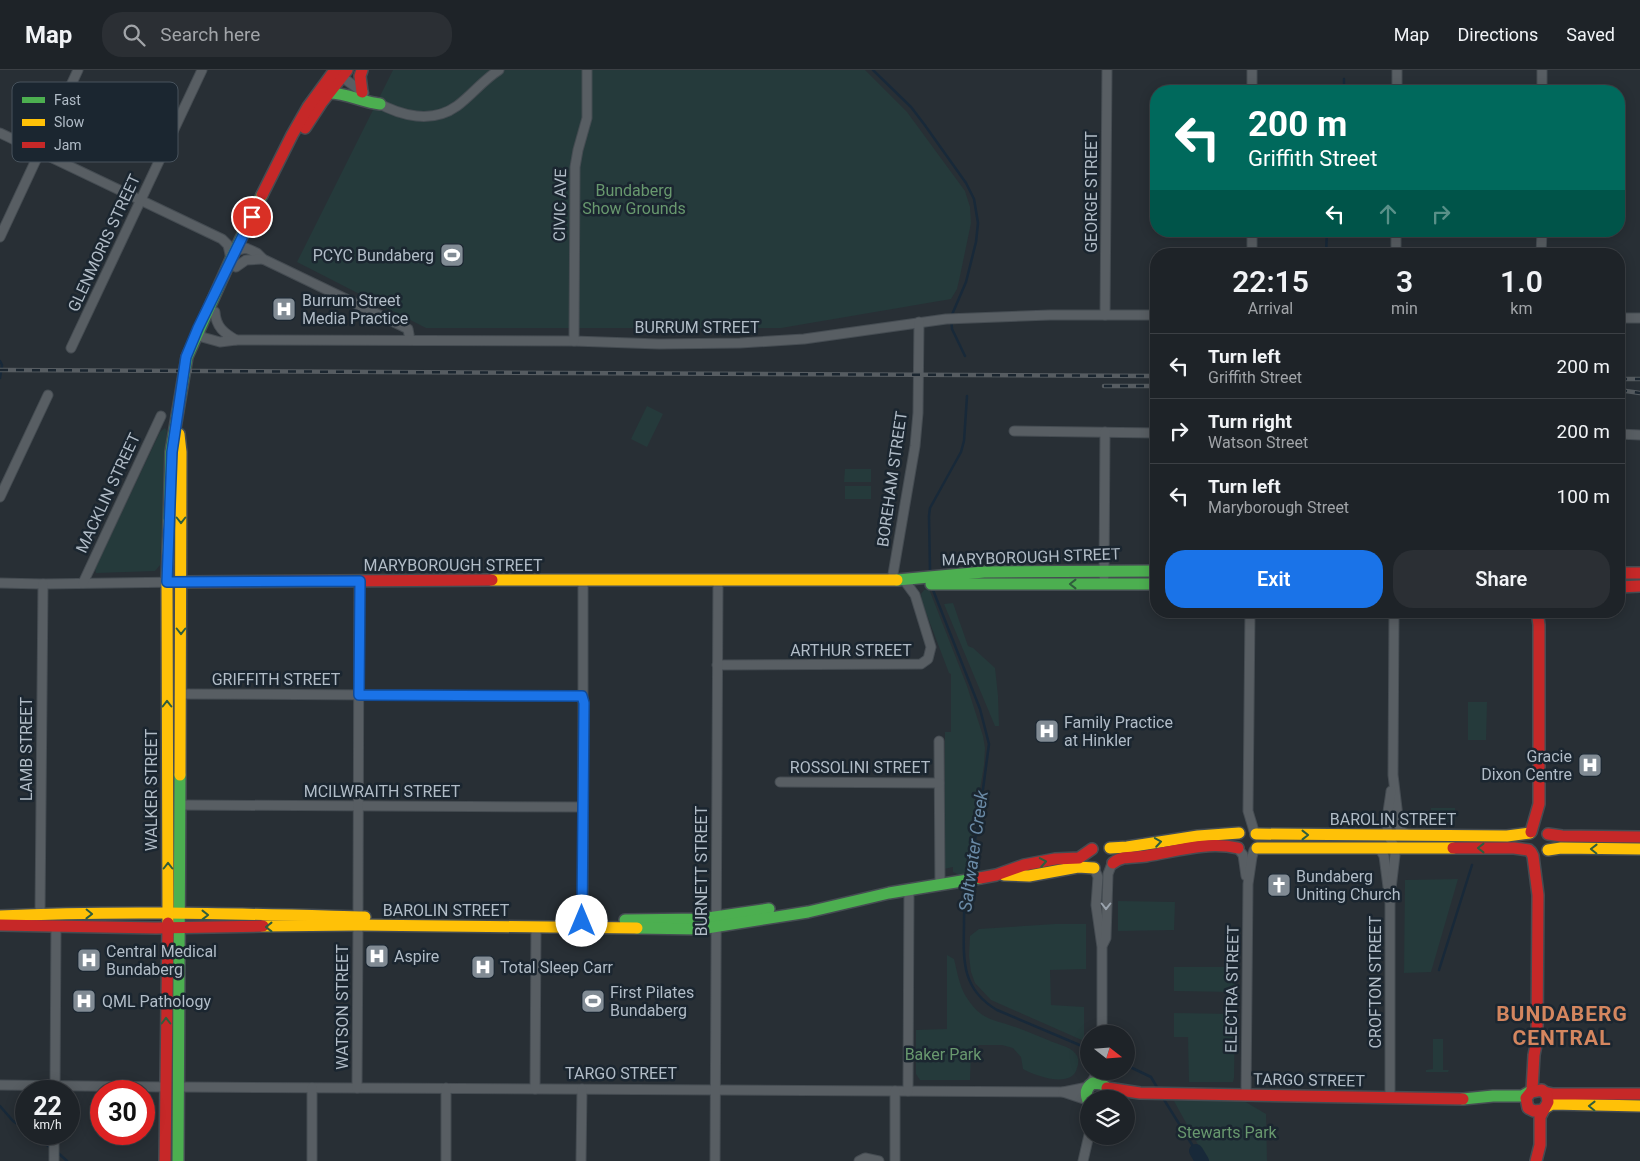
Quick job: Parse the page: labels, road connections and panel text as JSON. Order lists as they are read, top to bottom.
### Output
{
  "streets": {
    "main road": [
      "MARYBOROUGH STREET",
      "WALKER STREET",
      "BAROLIN STREET",
      "TARGO STREET"
    ],
    "street": [
      "GEORGE STREET",
      "CIVIC AVE",
      "GLENMORIS STREET",
      "BURRUM STREET",
      "BOREHAM STREET",
      "MACKLIN STREET",
      "ARTHUR STREET",
      "GRIFFITH STREET",
      "LAMB STREET",
      "ROSSOLINI STREET",
      "MCILWRAITH STREET",
      "BURNETT STREET",
      "CROFTON STREET",
      "ELECTRA STREET",
      "WATSON STREET"
    ]
  },
  "crossings": [
    ["GEORGE STREET", "BURRUM STREET"],
    ["CIVIC AVE", "BURRUM STREET"],
    ["BURRUM STREET", "BOREHAM STREET"],
    ["BURRUM STREET", "WALKER STREET"],
    ["BOREHAM STREET", "MARYBOROUGH STREET"],
    ["MACKLIN STREET", "MARYBOROUGH STREET"],
    ["MARYBOROUGH STREET", "ARTHUR STREET"],
    ["MARYBOROUGH STREET", "LAMB STREET"],
    ["MARYBOROUGH STREET", "WALKER STREET"],
    ["MARYBOROUGH STREET", "BURNETT STREET"],
    ["MARYBOROUGH STREET", "WATSON STREET"],
    ["ARTHUR STREET", "BURNETT STREET"],
    ["GRIFFITH STREET", "WALKER STREET"],
    ["GRIFFITH STREET", "WATSON STREET"],
    ["LAMB STREET", "BAROLIN STREET"],
    ["WALKER STREET", "MCILWRAITH STREET"],
    ["WALKER STREET", "BAROLIN STREET"],
    ["WALKER STREET", "TARGO STREET"],
    ["MCILWRAITH STREET", "WATSON STREET"],
    ["BAROLIN STREET", "BURNETT STREET"],
    ["BAROLIN STREET", "CROFTON STREET"],
    ["BAROLIN STREET", "ELECTRA STREET"],
    ["BAROLIN STREET", "WATSON STREET"],
    ["BURNETT STREET", "TARGO STREET"],
    ["CROFTON STREET", "TARGO STREET"],
    ["ELECTRA STREET", "TARGO STREET"],
    ["WATSON STREET", "TARGO STREET"]
  ],
  "districts": ["BUNDABERG CENTRAL"],
  "water": ["Saltwater Creek"],
  "parks": ["Bundaberg Show Grounds", "Baker Park", "Stewarts Park"],
  "places": {
    "sports": ["PCYC Bundaberg", "First Pilates Bundaberg"],
    "hospital": [
      "Burrum Street Media Practice",
      "Family Practice at Hinkler",
      "Gracie Dixon Centre",
      "Aspire",
      "Central Medical Bundaberg",
      "Total Sleep Carr",
      "QML Pathology"
    ],
    "church": ["Bundaberg Uniting Church"]
  },
  "legend": ["Fast", "Slow", "Jam"],
  "north": "right",
  "page": {
    "header": "Map",
    "search": "Search here",
    "nav": ["Map", "Directions", "Saved"],
    "turn": ["200 m", "Griffith Street"],
    "eta": [
      "22:15",
      "Arrival",
      "3",
      "min",
      "1.0",
      "km"
    ],
    "list": [
      {
        "name": "Turn left",
        "note": "Griffith Street",
        "value": "200 m"
      },
      {
        "name": "Turn right",
        "note": "Watson Street",
        "value": "200 m"
      },
      {
        "name": "Turn left",
        "note": "Maryborough Street",
        "value": "100 m"
      }
    ],
    "buttons": ["Exit", "Share"],
    "speed": "22 km/h",
    "limit": "30"
  }
}
